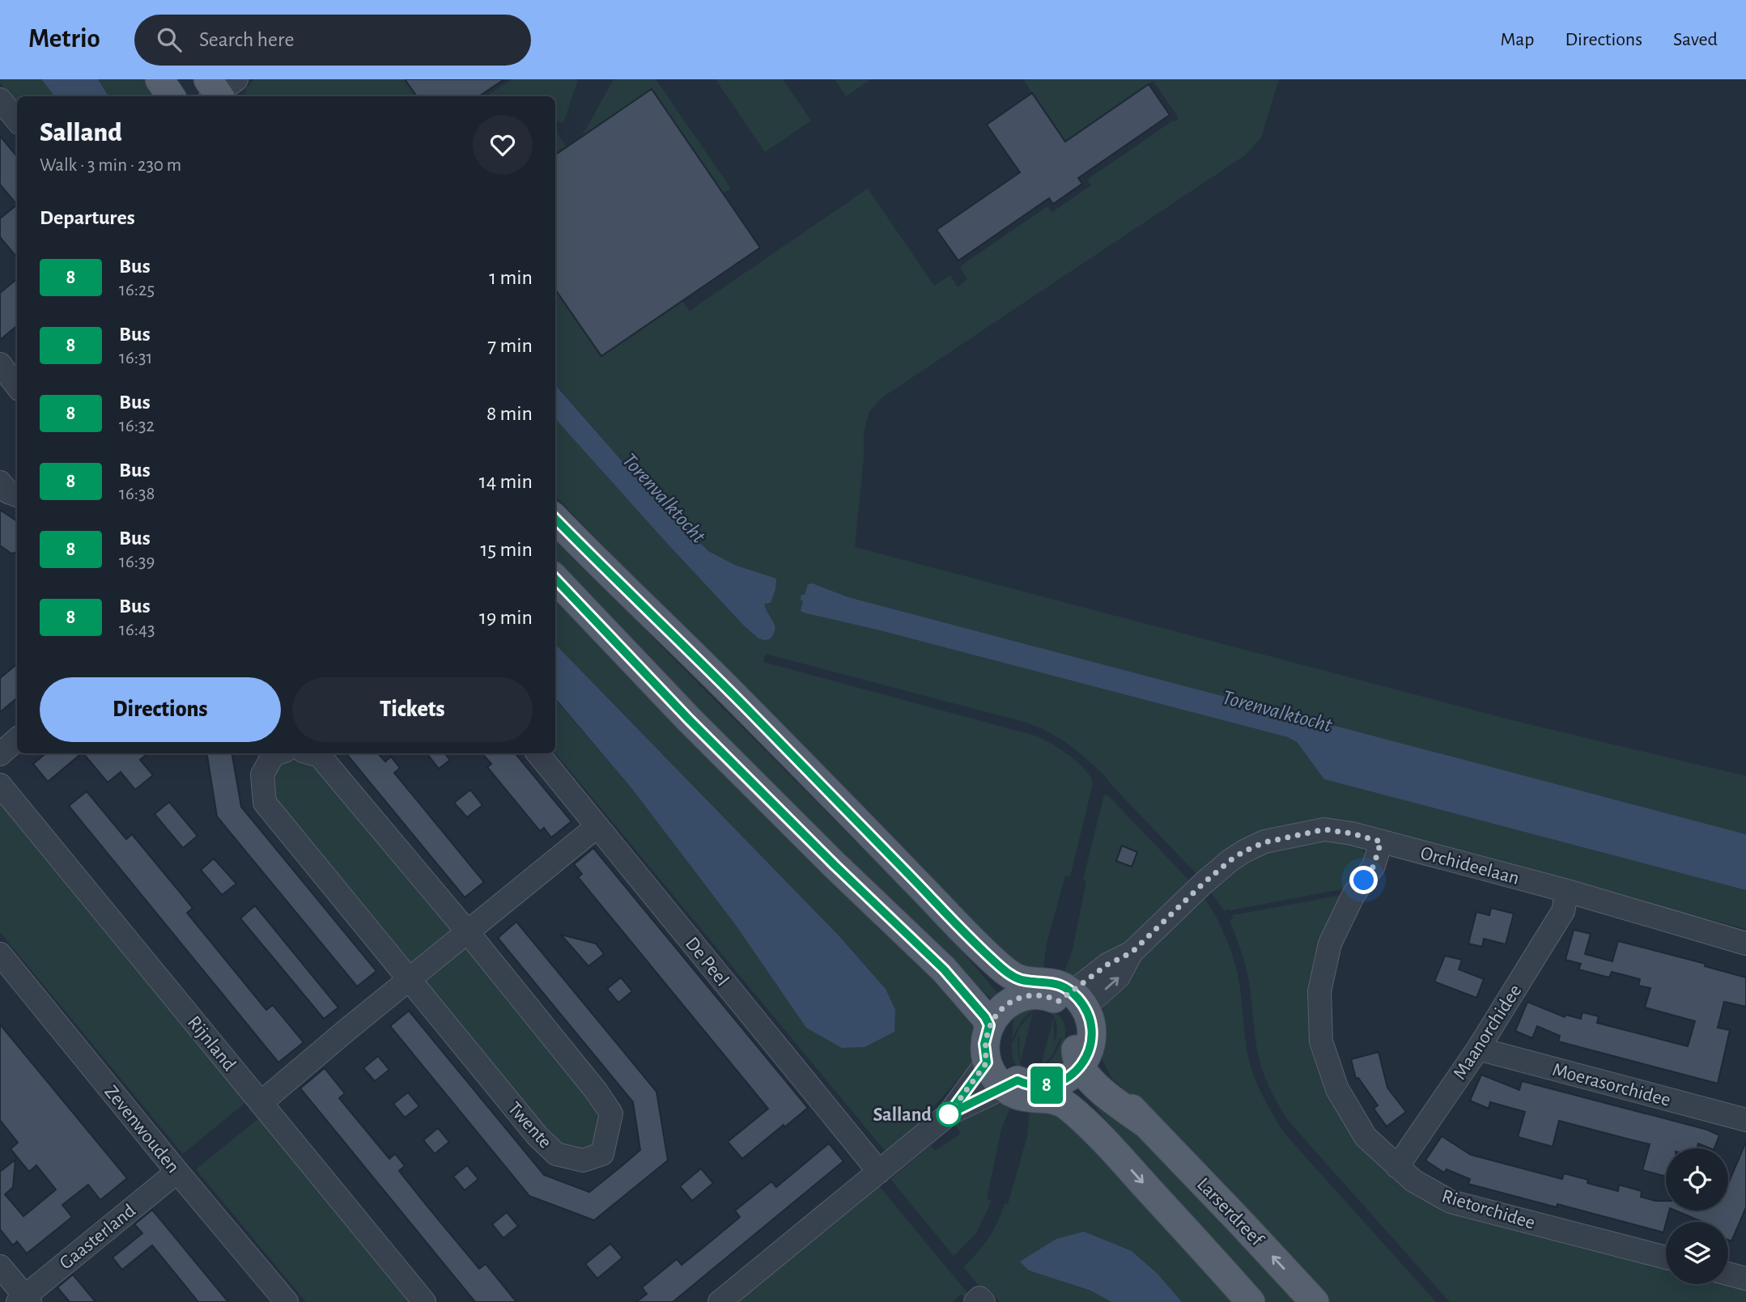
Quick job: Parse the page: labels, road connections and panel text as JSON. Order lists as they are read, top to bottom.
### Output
{
  "streets": {
    "main road": ["Larserdreef"],
    "street": [
      "Orchideelaan",
      "De Peel",
      "Maanorchidee",
      "Rijnland",
      "Moerasorchidee",
      "Twente",
      "Zevenwouden",
      "Rietorchidee",
      "Gaasterland"
    ]
  },
  "crossings": [
    ["Orchideelaan", "Maanorchidee"],
    ["Orchideelaan", "Rietorchidee"],
    ["Maanorchidee", "Moerasorchidee"],
    ["Maanorchidee", "Rietorchidee"],
    ["Zevenwouden", "Gaasterland"]
  ],
  "water": ["Torenvalktocht"],
  "places": ["Salland"],
  "lines": ["bus line 8"],
  "page": {
    "header": "Metrio",
    "search": "Search here",
    "nav": ["Map", "Directions", "Saved"],
    "on_map": "8",
    "heading": [
      ["Salland", "Walk · 3 min · 230 m"],
      "Departures"
    ],
    "list": [
      {
        "mark": "8",
        "name": "Bus",
        "note": "16:25",
        "value": "1 min"
      },
      {
        "mark": "8",
        "name": "Bus",
        "note": "16:31",
        "value": "7 min"
      },
      {
        "mark": "8",
        "name": "Bus",
        "note": "16:32",
        "value": "8 min"
      },
      {
        "mark": "8",
        "name": "Bus",
        "note": "16:38",
        "value": "14 min"
      },
      {
        "mark": "8",
        "name": "Bus",
        "note": "16:39",
        "value": "15 min"
      },
      {
        "mark": "8",
        "name": "Bus",
        "note": "16:43",
        "value": "19 min"
      }
    ],
    "buttons": ["Directions", "Tickets"]
  }
}
